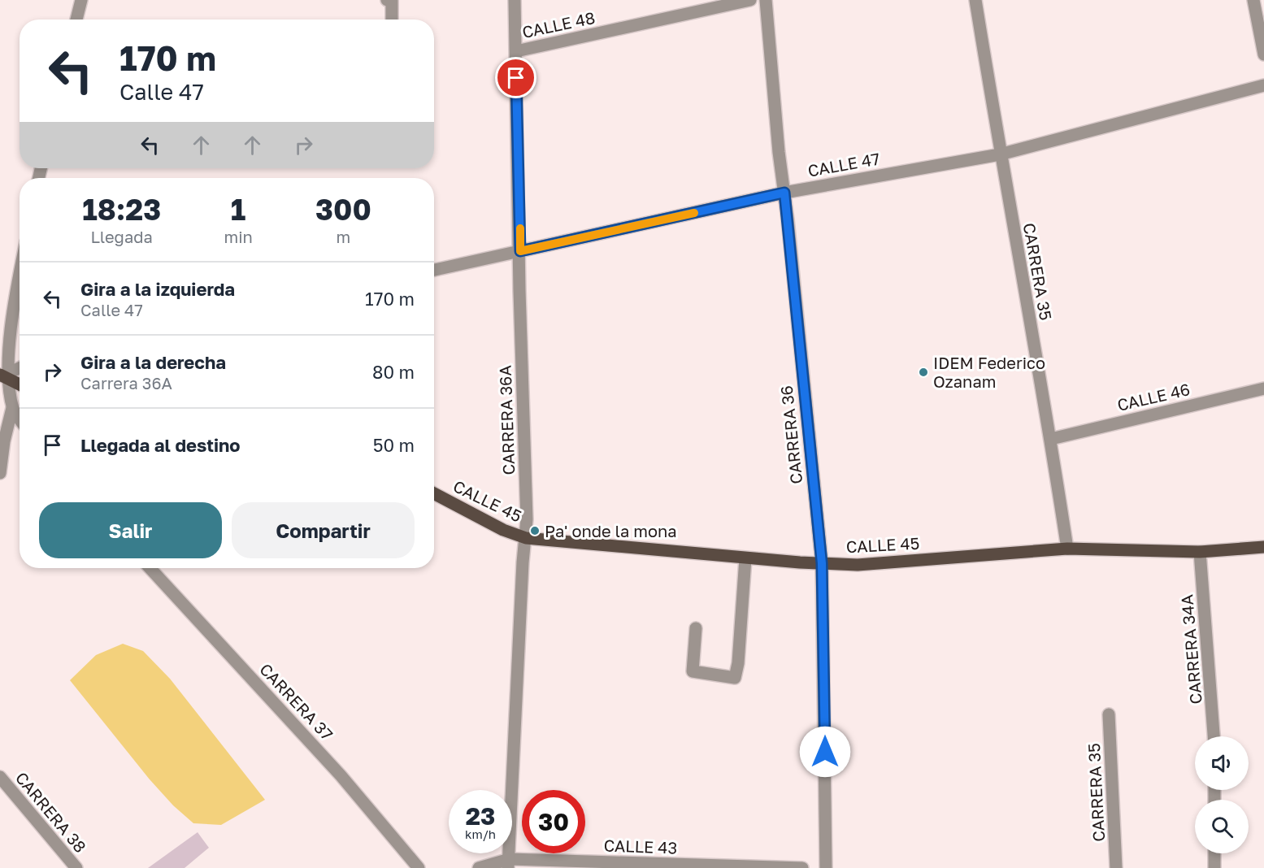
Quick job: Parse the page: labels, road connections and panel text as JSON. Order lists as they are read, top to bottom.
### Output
{
  "streets": {
    "main road": ["CALLE 45"],
    "street": [
      "CALLE 48",
      "CALLE 47",
      "CARRERA 35",
      "CALLE 46",
      "CARRERA 36A",
      "CARRERA 36",
      "CARRERA 34A",
      "CARRERA 37",
      "CARRERA 38",
      "CALLE 43"
    ]
  },
  "crossings": [
    ["CALLE 48", "CARRERA 36A"],
    ["CALLE 47", "CARRERA 35"],
    ["CALLE 47", "CARRERA 36A"],
    ["CALLE 47", "CARRERA 36"],
    ["CARRERA 35", "CALLE 46"],
    ["CARRERA 35", "CALLE 45"],
    ["CARRERA 36A", "CALLE 45"],
    ["CARRERA 36A", "CALLE 43"],
    ["CARRERA 36", "CALLE 45"],
    ["CALLE 45", "CARRERA 34A"]
  ],
  "places": ["IDEM Federico Ozanam", "Pa' onde la mona"],
  "page": {
    "turn": ["170 m", "Calle 47"],
    "eta": [
      "18:23",
      "Llegada",
      "1",
      "min",
      "300",
      "m"
    ],
    "list": [
      {
        "name": "Gira a la izquierda",
        "note": "Calle 47",
        "value": "170 m"
      },
      {
        "name": "Gira a la derecha",
        "note": "Carrera 36A",
        "value": "80 m"
      },
      {
        "name": "Llegada al destino",
        "value": "50 m"
      }
    ],
    "buttons": ["Salir", "Compartir"],
    "speed": "23 km/h",
    "limit": "30"
  }
}
